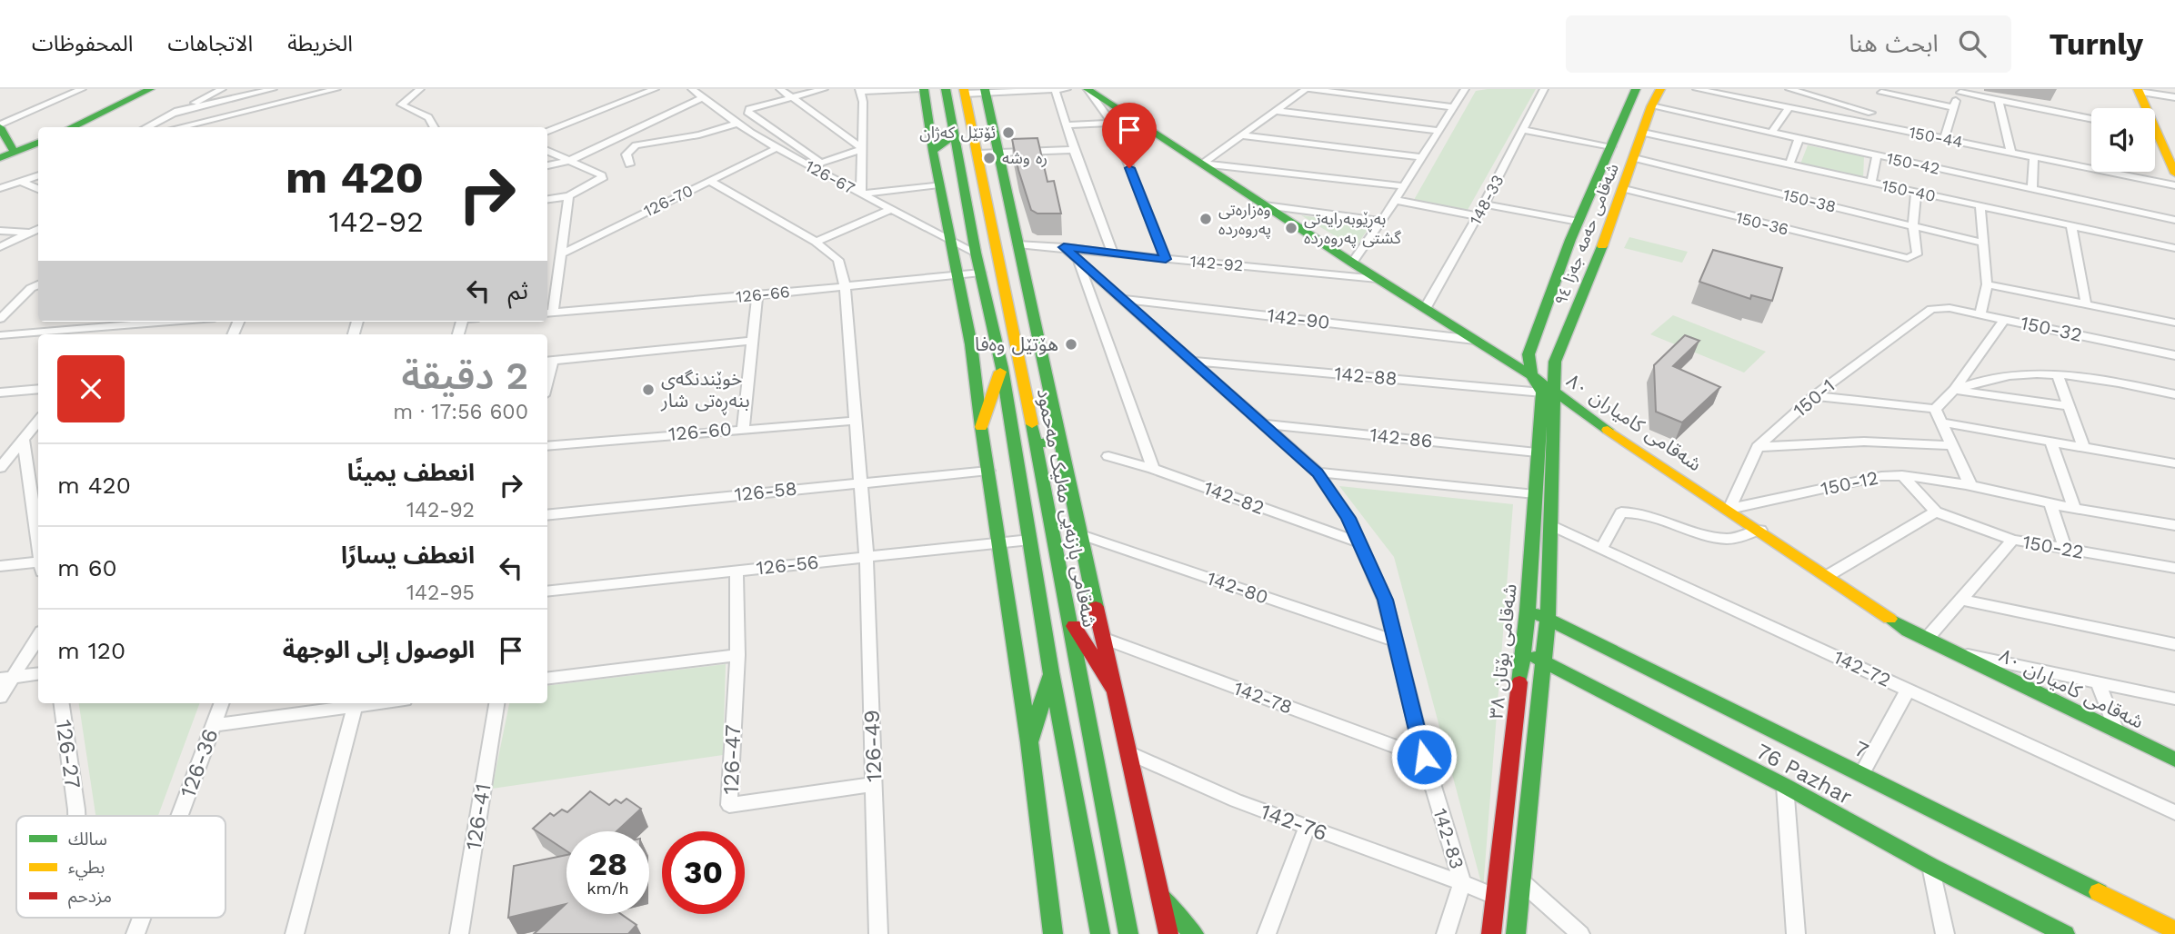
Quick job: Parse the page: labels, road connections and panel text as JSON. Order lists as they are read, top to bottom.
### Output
{
  "streets": {
    "main road": [
      "شەقامی حەمە جەزا ٩٤",
      "شەقامی کامیاران ٨٠",
      "شەقامی بازنەیی مەلیک مەحمود",
      "شەقامی بۆتان ٣٨",
      "7",
      "76 Pazhar"
    ],
    "street": [
      "150-44",
      "150-42",
      "126-67",
      "150-40",
      "148-33",
      "126-70",
      "150-38",
      "150-36",
      "142-92",
      "126-66",
      "142-90",
      "150-32",
      "142-88",
      "150-1",
      "126-60",
      "142-86",
      "150-12",
      "126-58",
      "142-82",
      "150-22",
      "126-56",
      "142-80",
      "142-72",
      "142-78",
      "126-49",
      "126-27",
      "126-47",
      "126-36",
      "126-41",
      "142-76",
      "142-83"
    ]
  },
  "crossings": [
    ["150-42", "شەقامی حەمە جەزا ٩٤"],
    ["126-67", "126-70"],
    ["126-67", "شەقامی بازنەیی مەلیک مەحمود"],
    ["150-40", "شەقامی حەمە جەزا ٩٤"],
    ["148-33", "شەقامی کامیاران ٨٠"],
    ["126-70", "126-49"],
    ["150-38", "150-36"],
    ["150-38", "شەقامی حەمە جەزا ٩٤"],
    ["150-36", "شەقامی حەمە جەزا ٩٤"],
    ["شەقامی حەمە جەزا ٩٤", "142-88"],
    ["شەقامی حەمە جەزا ٩٤", "شەقامی کامیاران ٨٠"],
    ["شەقامی حەمە جەزا ٩٤", "شەقامی بۆتان ٣٨"],
    ["142-92", "شەقامی کامیاران ٨٠"],
    ["142-92", "142-83"],
    ["126-66", "شەقامی بازنەیی مەلیک مەحمود"],
    ["126-66", "126-49"],
    ["142-90", "شەقامی کامیاران ٨٠"],
    ["142-90", "142-83"],
    ["150-32", "150-1"],
    ["142-88", "شەقامی کامیاران ٨٠"],
    ["142-88", "شەقامی بۆتان ٣٨"],
    ["142-88", "142-83"],
    ["150-1", "شەقامی کامیاران ٨٠"],
    ["150-1", "150-12"],
    ["شەقامی کامیاران ٨٠", "150-12"],
    ["شەقامی کامیاران ٨٠", "شەقامی بۆتان ٣٨"],
    ["126-60", "126-49"],
    ["142-86", "شەقامی بۆتان ٣٨"],
    ["142-86", "142-83"],
    ["126-58", "126-49"],
    ["142-82", "142-83"],
    ["شەقامی بازنەیی مەلیک مەحمود", "126-56"],
    ["126-56", "126-49"],
    ["126-56", "126-47"],
    ["142-80", "142-83"],
    ["شەقامی بۆتان ٣٨", "142-72"],
    ["شەقامی بۆتان ٣٨", "7"],
    ["شەقامی بۆتان ٣٨", "76 Pazhar"],
    ["شەقامی بۆتان ٣٨", "142-83"],
    ["142-78", "142-83"],
    ["126-49", "126-47"],
    ["142-76", "142-83"]
  ],
  "places": [
    "ئۆتێل کەژان",
    "ره وشه",
    "وەزارەتی پەروەردە",
    "بەڕێوبەرایەتی گشتی پەروەردە",
    "هۆتێل وەفا",
    "خوێندنگەی بنەڕەتی شار"
  ],
  "legend": ["سالك", "بطيء", "مزدحم"],
  "page": {
    "header": "Turnly",
    "search": "ابحث هنا",
    "nav": ["الخريطة", "الاتجاهات", "المحفوظات"],
    "turn": ["420 m", "142-92"],
    "then": "ثم",
    "heading": ["2 دقيقة", "600 m · 17:56"],
    "list": [
      {
        "name": "انعطف يمينًا",
        "note": "142-92",
        "value": "420 m"
      },
      {
        "name": "انعطف يسارًا",
        "note": "142-95",
        "value": "60 m"
      },
      {
        "name": "الوصول إلى الوجهة",
        "value": "120 m"
      }
    ],
    "speed": "28 km/h",
    "limit": "30"
  }
}
